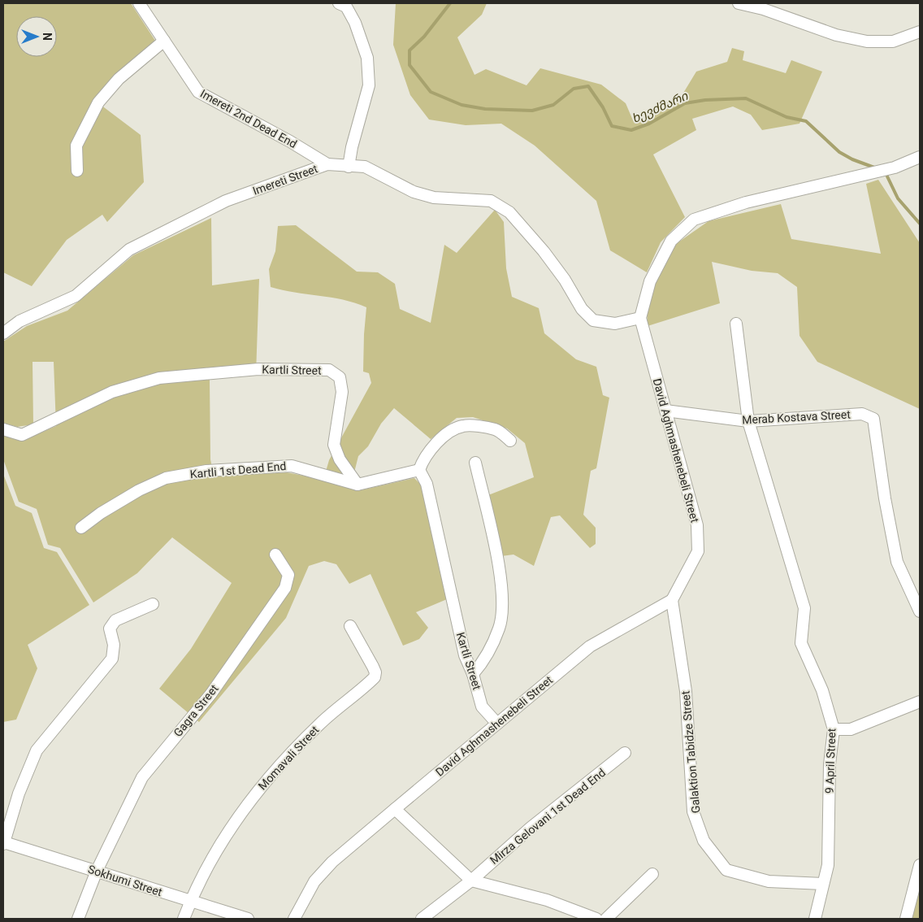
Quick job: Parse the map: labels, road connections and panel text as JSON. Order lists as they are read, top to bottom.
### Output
{
  "streets": {
    "street": [
      "Imereti 2nd Dead End",
      "Imereti Street",
      "Kartli Street",
      "Merab Kostava Street",
      "David Aghmashenebeli Street",
      "Kartli 1st Dead End",
      "Gagra Street",
      "Galaktion Tabidze Street",
      "Momavali Street",
      "9 April Street",
      "Mirza Gelovani 1st Dead End",
      "Sokhumi Street"
    ]
  },
  "crossings": [
    ["Imereti 2nd Dead End", "Imereti Street"],
    ["Imereti Street", "David Aghmashenebeli Street"],
    ["Kartli Street", "David Aghmashenebeli Street"],
    ["Kartli Street", "Kartli 1st Dead End"],
    ["Merab Kostava Street", "David Aghmashenebeli Street"],
    ["Merab Kostava Street", "9 April Street"],
    ["David Aghmashenebeli Street", "Galaktion Tabidze Street"],
    ["Gagra Street", "Sokhumi Street"],
    ["Galaktion Tabidze Street", "9 April Street"],
    ["Momavali Street", "Sokhumi Street"]
  ],
  "water": ["ხევძმარი"],
  "north": "right"
}
